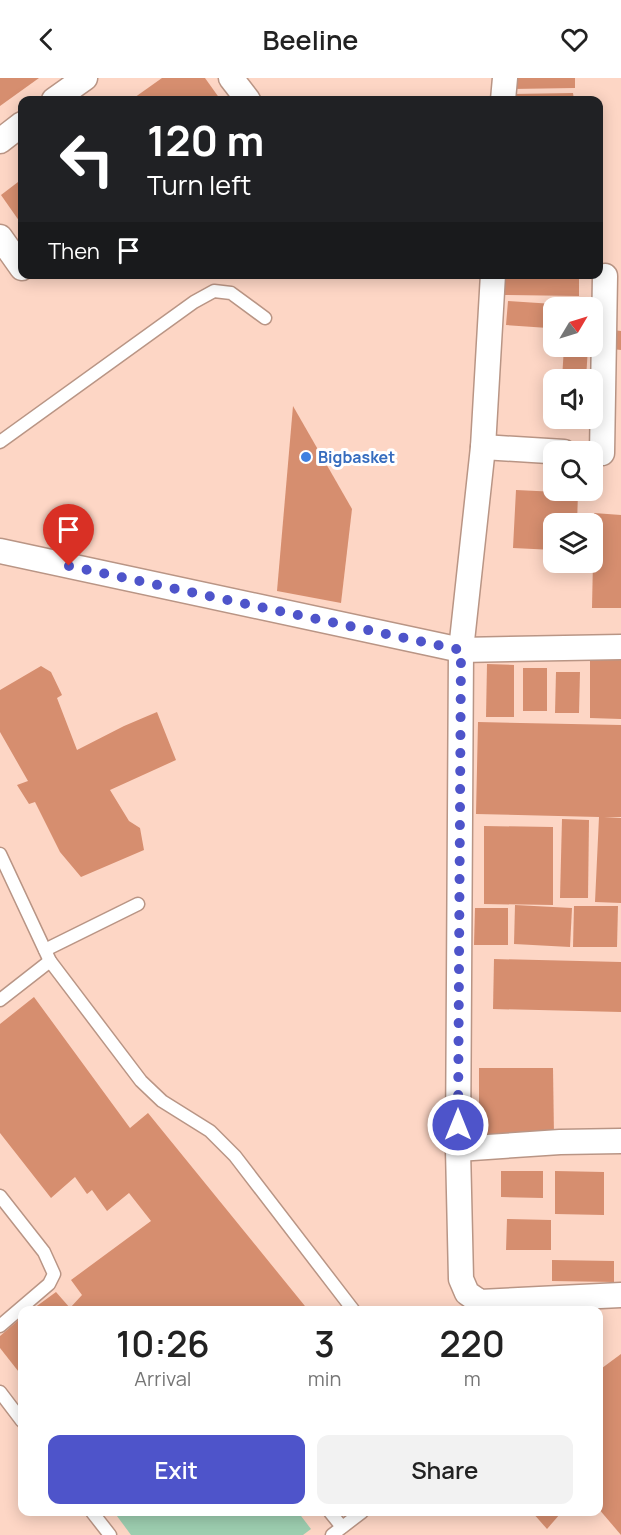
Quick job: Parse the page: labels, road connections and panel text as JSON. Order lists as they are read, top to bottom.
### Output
{
  "places": ["Bigbasket"],
  "north": "top right",
  "page": {
    "header": "Beeline",
    "turn": ["120 m", "Turn left"],
    "then": "Then",
    "eta": [
      "10:26",
      "Arrival",
      "3",
      "min",
      "220",
      "m"
    ],
    "buttons": ["Exit", "Share"]
  }
}
